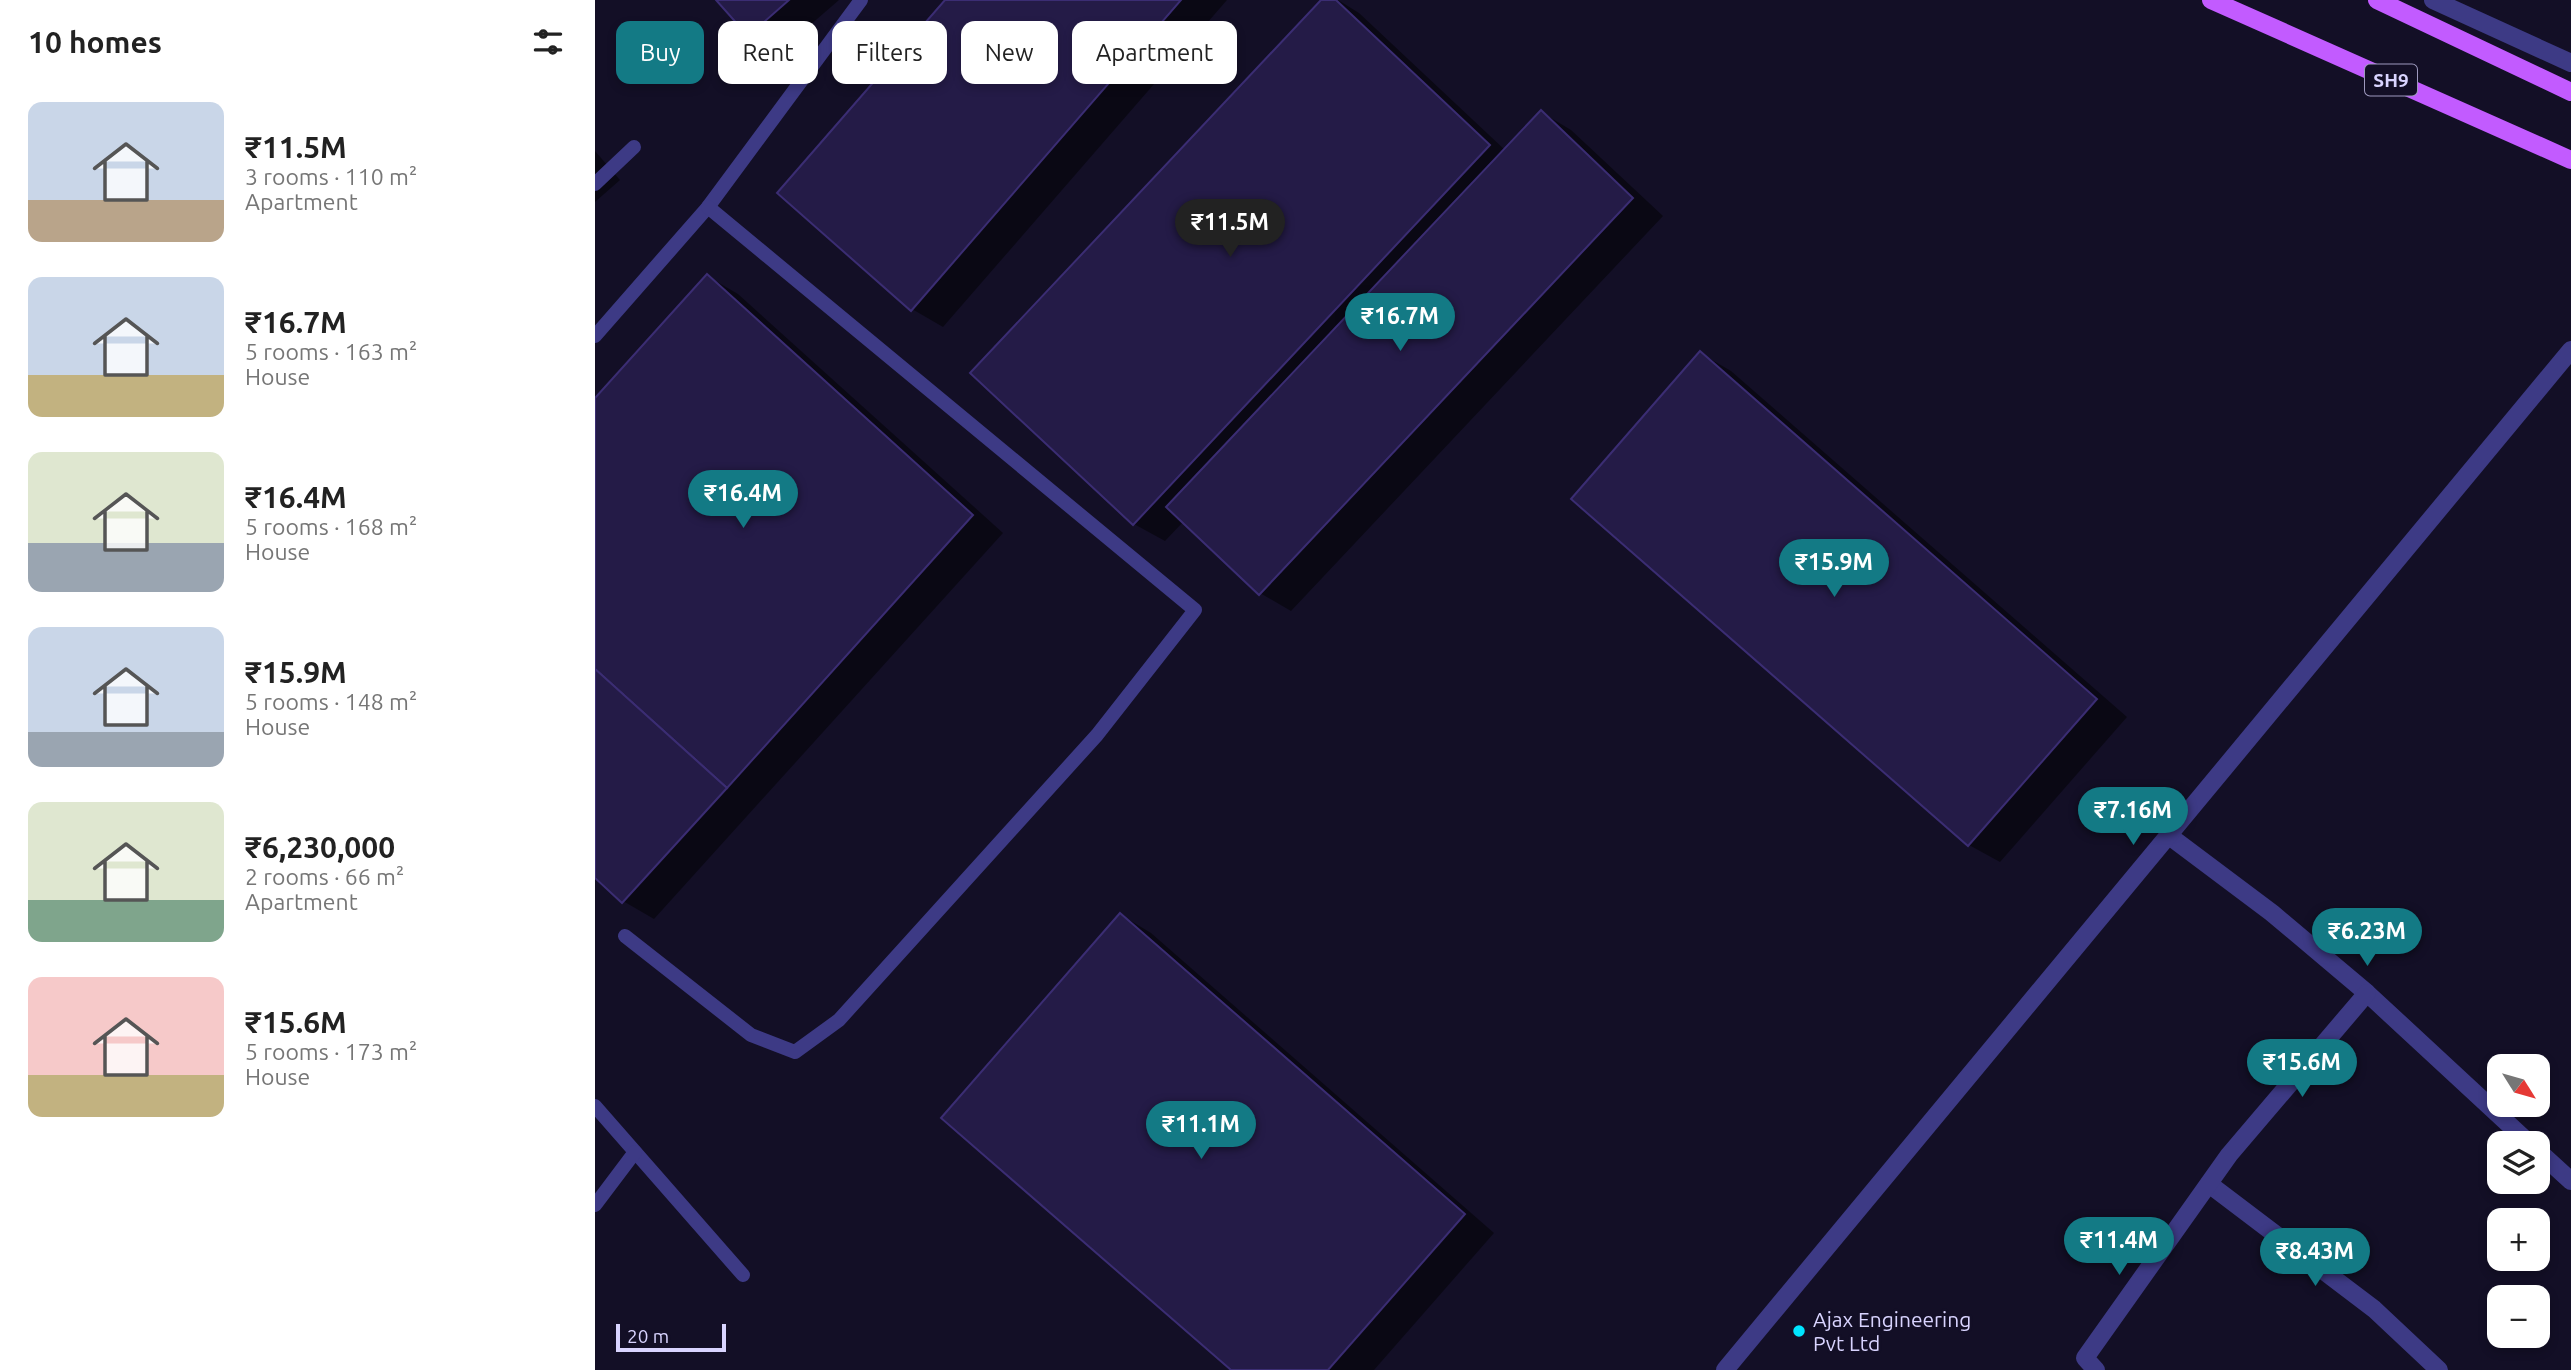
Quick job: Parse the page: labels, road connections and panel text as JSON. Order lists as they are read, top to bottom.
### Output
{
  "streets": {
    "main road": ["SH9"]
  },
  "places": ["Ajax Engineering Pvt Ltd"],
  "scale_bar": "20 m",
  "north": "bottom right",
  "page": {
    "heading": "10 homes",
    "chip": [
      "Buy",
      "Rent",
      "Filters",
      "New",
      "Apartment"
    ],
    "list": [
      {
        "name": "₹11.5M",
        "note": "3 rooms · 110 m² · Apartment"
      },
      {
        "name": "₹16.7M",
        "note": "5 rooms · 163 m² · House"
      },
      {
        "name": "₹16.4M",
        "note": "5 rooms · 168 m² · House"
      },
      {
        "name": "₹15.9M",
        "note": "5 rooms · 148 m² · House"
      },
      {
        "name": "₹6,230,000",
        "note": "2 rooms · 66 m² · Apartment"
      },
      {
        "name": "₹15.6M",
        "note": "5 rooms · 173 m² · House"
      }
    ],
    "price": [
      "₹11.5M",
      "₹16.7M",
      "₹16.4M",
      "₹15.9M",
      "₹7.16M",
      "₹6.23M",
      "₹15.6M",
      "₹11.1M",
      "₹11.4M",
      "₹8.43M"
    ],
    "map_buttons": ["+", "−"],
    "scale": "20 m"
  }
}
